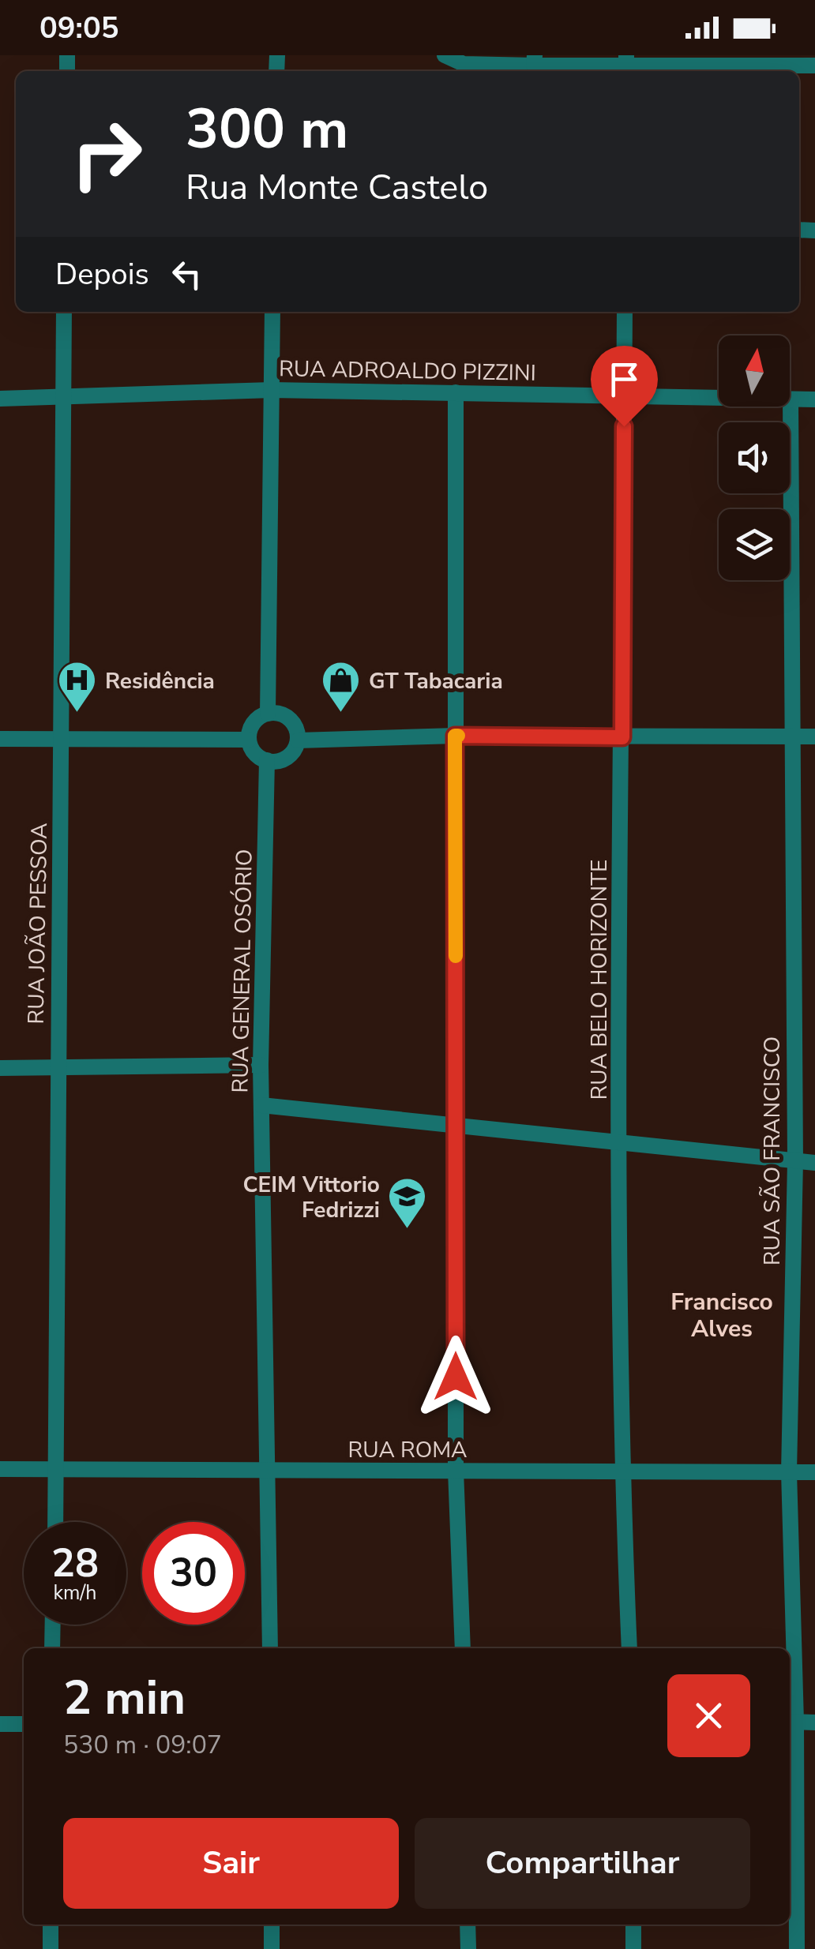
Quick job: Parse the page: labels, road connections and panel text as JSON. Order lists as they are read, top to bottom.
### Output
{
  "streets": {
    "street": [
      "RUA ADROALDO PIZZINI",
      "RUA JOÃO PESSOA",
      "RUA GENERAL OSÓRIO",
      "RUA BELO HORIZONTE",
      "RUA SÃO FRANCISCO",
      "RUA ROMA"
    ]
  },
  "crossings": [
    ["RUA ADROALDO PIZZINI", "RUA JOÃO PESSOA"],
    ["RUA ADROALDO PIZZINI", "RUA BELO HORIZONTE"],
    ["RUA ADROALDO PIZZINI", "RUA SÃO FRANCISCO"],
    ["RUA JOÃO PESSOA", "RUA ROMA"],
    ["RUA GENERAL OSÓRIO", "RUA ROMA"],
    ["RUA BELO HORIZONTE", "RUA ROMA"],
    ["RUA SÃO FRANCISCO", "RUA ROMA"]
  ],
  "districts": ["Francisco Alves"],
  "places": {
    "hospital": ["Residência"],
    "shop": ["GT Tabacaria"],
    "school or university": ["CEIM Vittorio Fedrizzi"]
  },
  "north": "top",
  "page": {
    "status": "09:05",
    "turn": ["300 m", "Rua Monte Castelo"],
    "then": "Depois",
    "speed": "28 km/h",
    "limit": "30",
    "heading": ["2 min", "530 m · 09:07"],
    "buttons": ["Sair", "Compartilhar"]
  }
}
